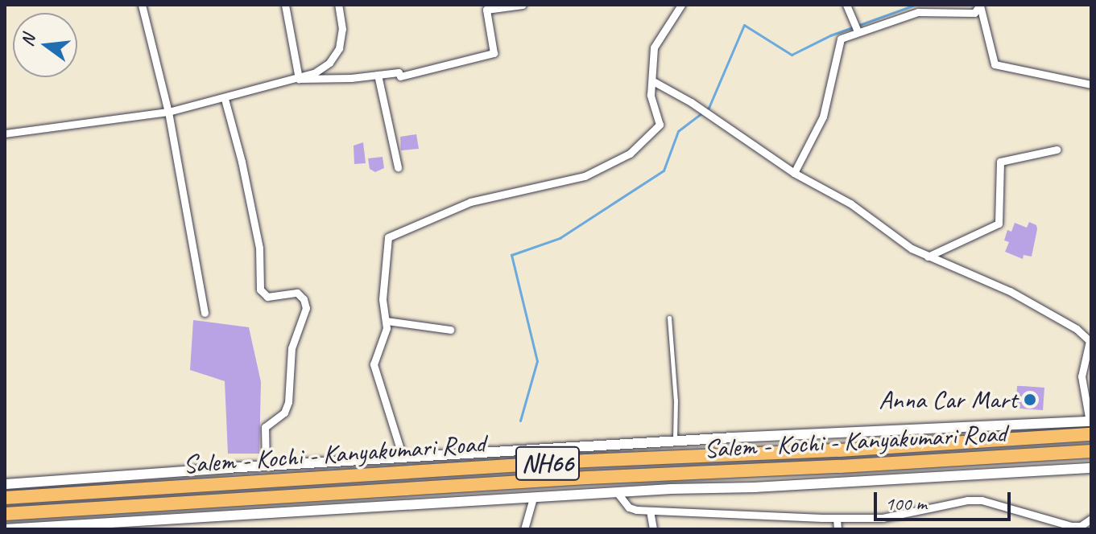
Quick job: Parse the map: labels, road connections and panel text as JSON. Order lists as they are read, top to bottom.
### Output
{
  "streets": {
    "highway": ["Salem - Kochi - Kanyakumari Road", "NH66"]
  },
  "places": ["Anna Car Mart"],
  "scale_bar": "100 m",
  "north": "left"
}
